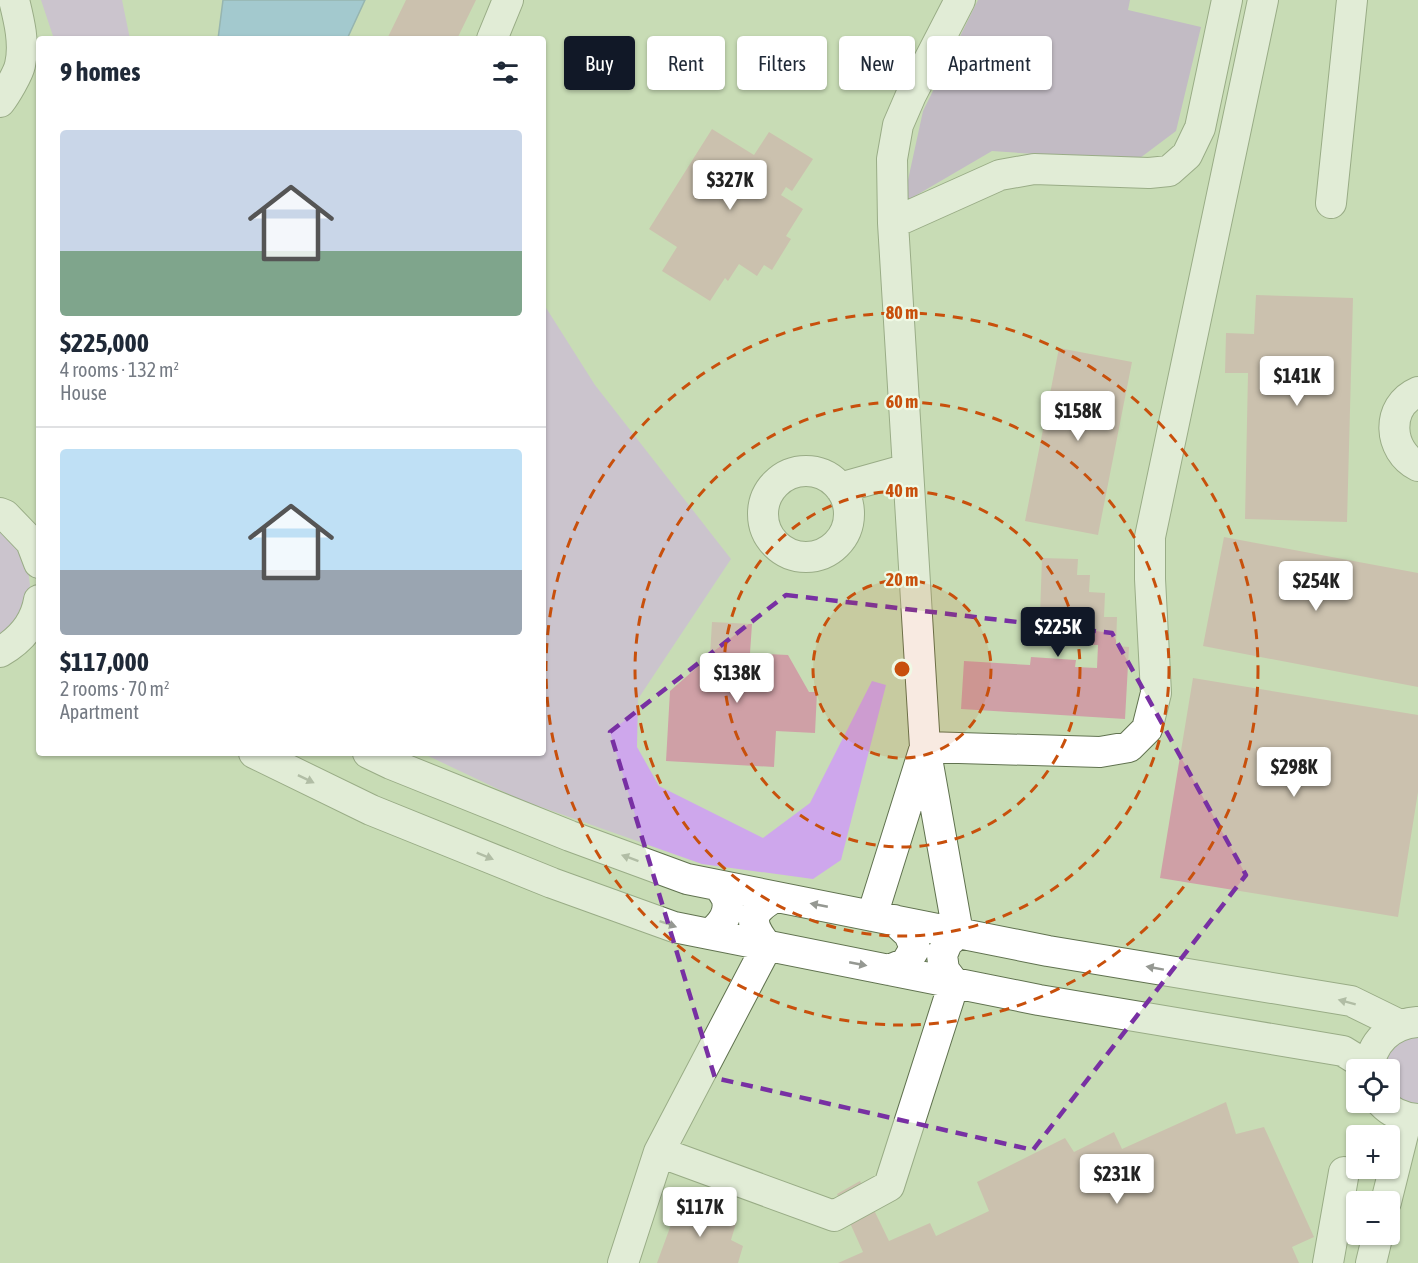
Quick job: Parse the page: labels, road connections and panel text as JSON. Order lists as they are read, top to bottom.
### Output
{
  "page": {
    "chip": [
      "Buy",
      "Rent",
      "Filters",
      "New",
      "Apartment"
    ],
    "heading": "9 homes",
    "list": [
      {
        "name": "$225,000",
        "note": "4 rooms · 132 m² · House"
      },
      {
        "name": "$117,000",
        "note": "2 rooms · 70 m² · Apartment"
      }
    ],
    "price": [
      "$327K",
      "$141K",
      "$158K",
      "$254K",
      "$225K",
      "$138K",
      "$298K",
      "$231K",
      "$117K"
    ],
    "map_buttons": ["+", "−"]
  },
  "rings": [
    "80 m",
    "60 m",
    "40 m",
    "20 m"
  ]
}
